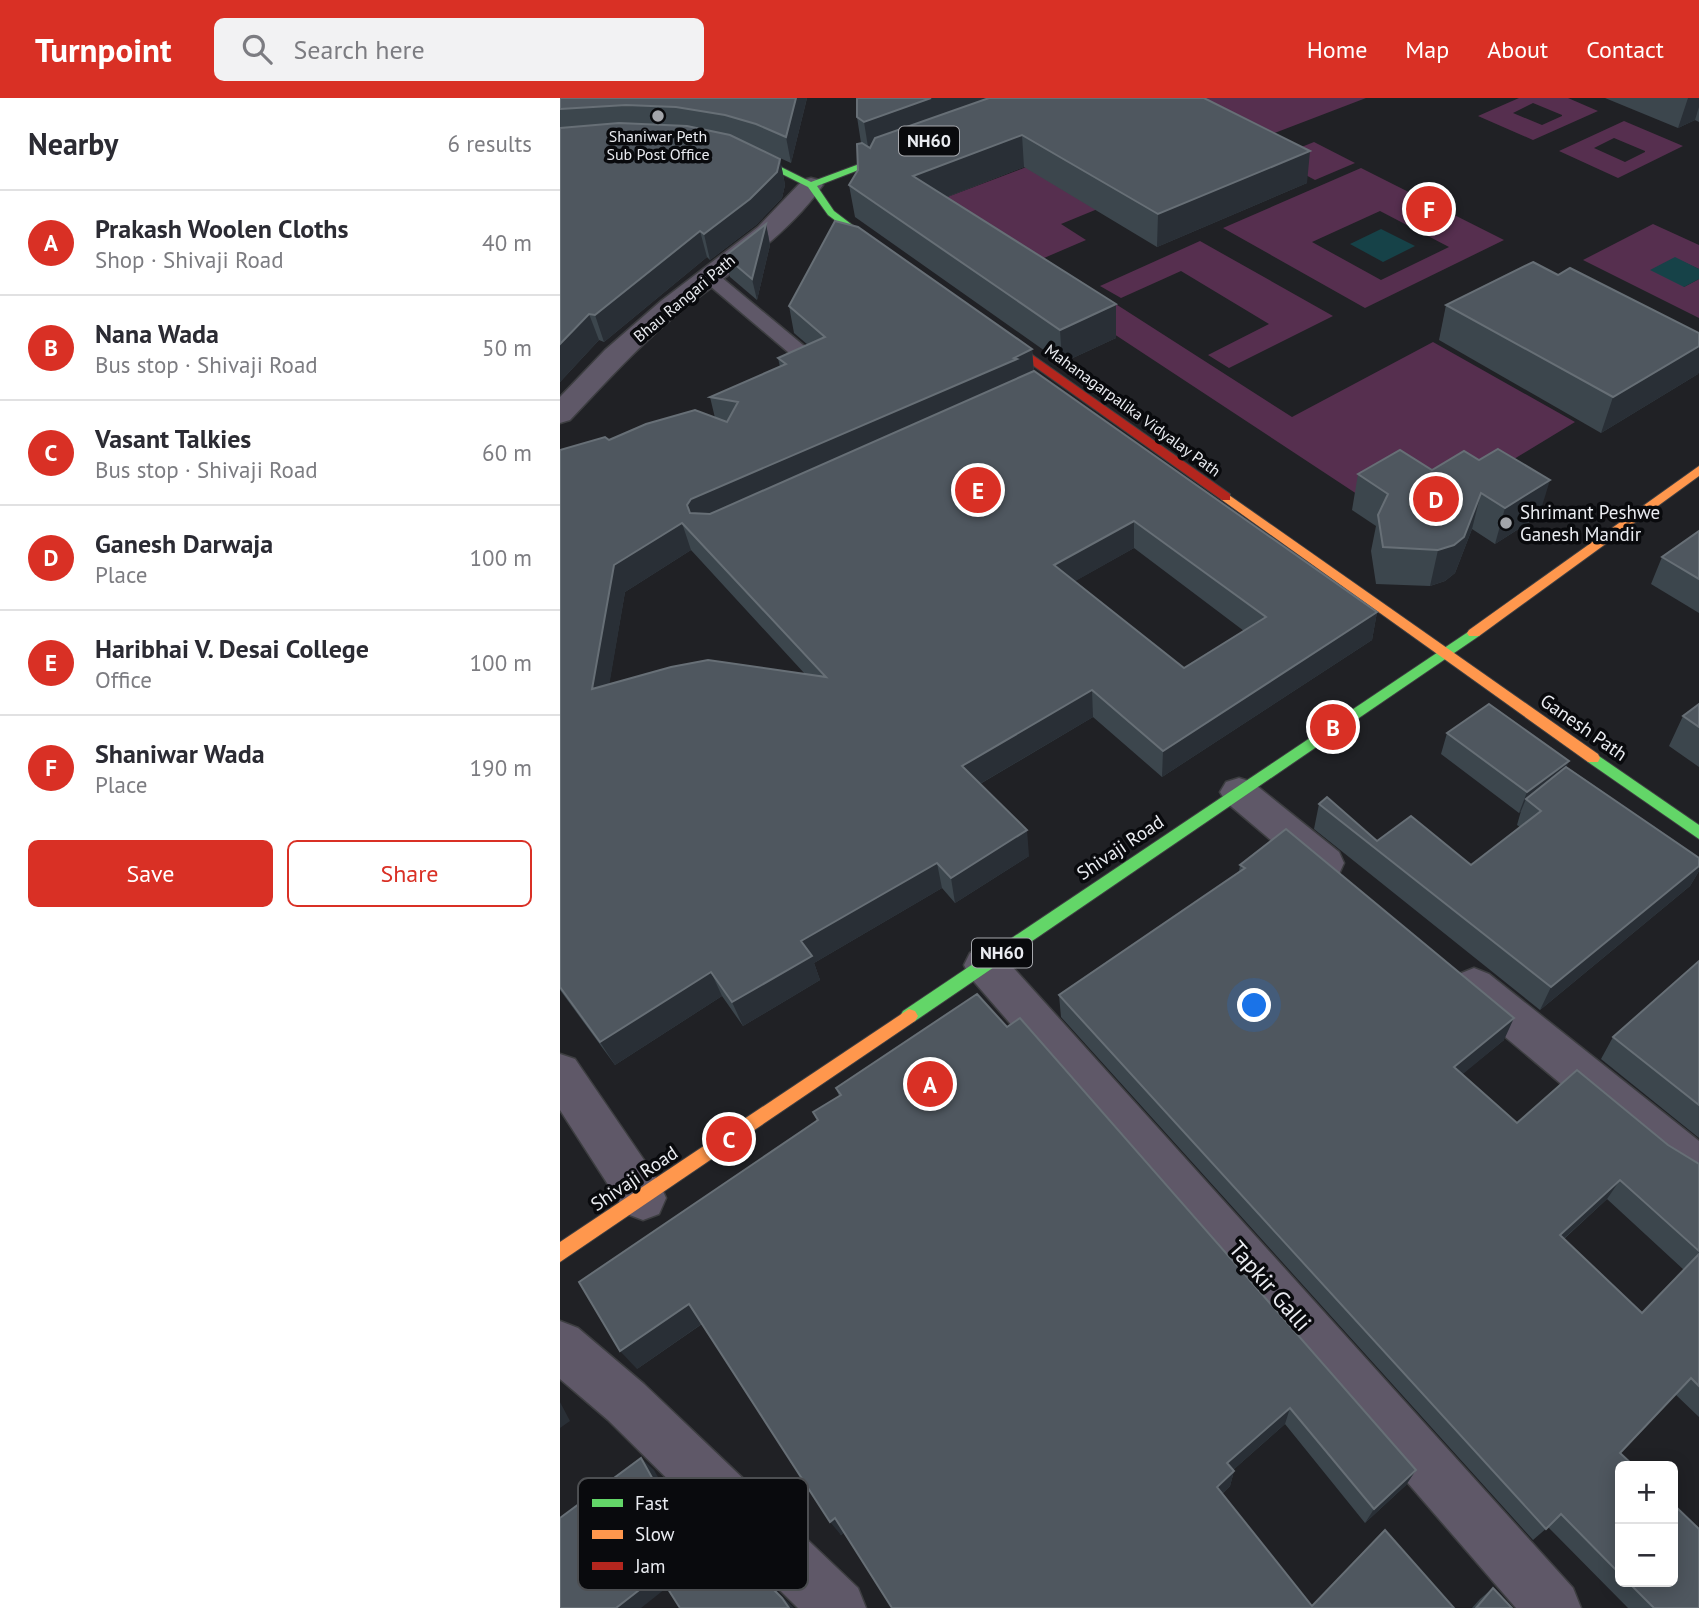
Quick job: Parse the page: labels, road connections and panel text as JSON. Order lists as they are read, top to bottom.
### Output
{
  "streets": {
    "main road": [
      "NH60",
      "Mahanagarpalika Vidyalay Path",
      "Ganesh Path",
      "Shivaji Road"
    ],
    "street": ["Bhau Rangari Path", "Tapkir Galli"]
  },
  "crossings": [
    ["NH60", "Bhau Rangari Path"],
    ["Mahanagarpalika Vidyalay Path", "Ganesh Path"],
    ["Mahanagarpalika Vidyalay Path", "Shivaji Road"],
    ["Ganesh Path", "Shivaji Road"],
    ["Shivaji Road", "Tapkir Galli"]
  ],
  "places": ["Shaniwar Peth Sub Post Office", "Shrimant Peshwe Ganesh Mandir"],
  "legend": ["Fast", "Slow", "Jam"],
  "page": {
    "header": "Turnpoint",
    "search": "Search here",
    "nav": [
      "Home",
      "Map",
      "About",
      "Contact"
    ],
    "heading": ["Nearby", "6 results"],
    "pins": [
      "F",
      "E",
      "D",
      "B",
      "A",
      "C"
    ],
    "list": [
      {
        "mark": "A",
        "name": "Prakash Woolen Cloths",
        "note": "Shop · Shivaji Road",
        "value": "40 m"
      },
      {
        "mark": "B",
        "name": "Nana Wada",
        "note": "Bus stop · Shivaji Road",
        "value": "50 m"
      },
      {
        "mark": "C",
        "name": "Vasant Talkies",
        "note": "Bus stop · Shivaji Road",
        "value": "60 m"
      },
      {
        "mark": "D",
        "name": "Ganesh Darwaja",
        "note": "Place",
        "value": "100 m"
      },
      {
        "mark": "E",
        "name": "Haribhai V. Desai College",
        "note": "Office",
        "value": "100 m"
      },
      {
        "mark": "F",
        "name": "Shaniwar Wada",
        "note": "Place",
        "value": "190 m"
      }
    ],
    "buttons": ["Save", "Share"],
    "map_buttons": ["+", "−"]
  }
}
